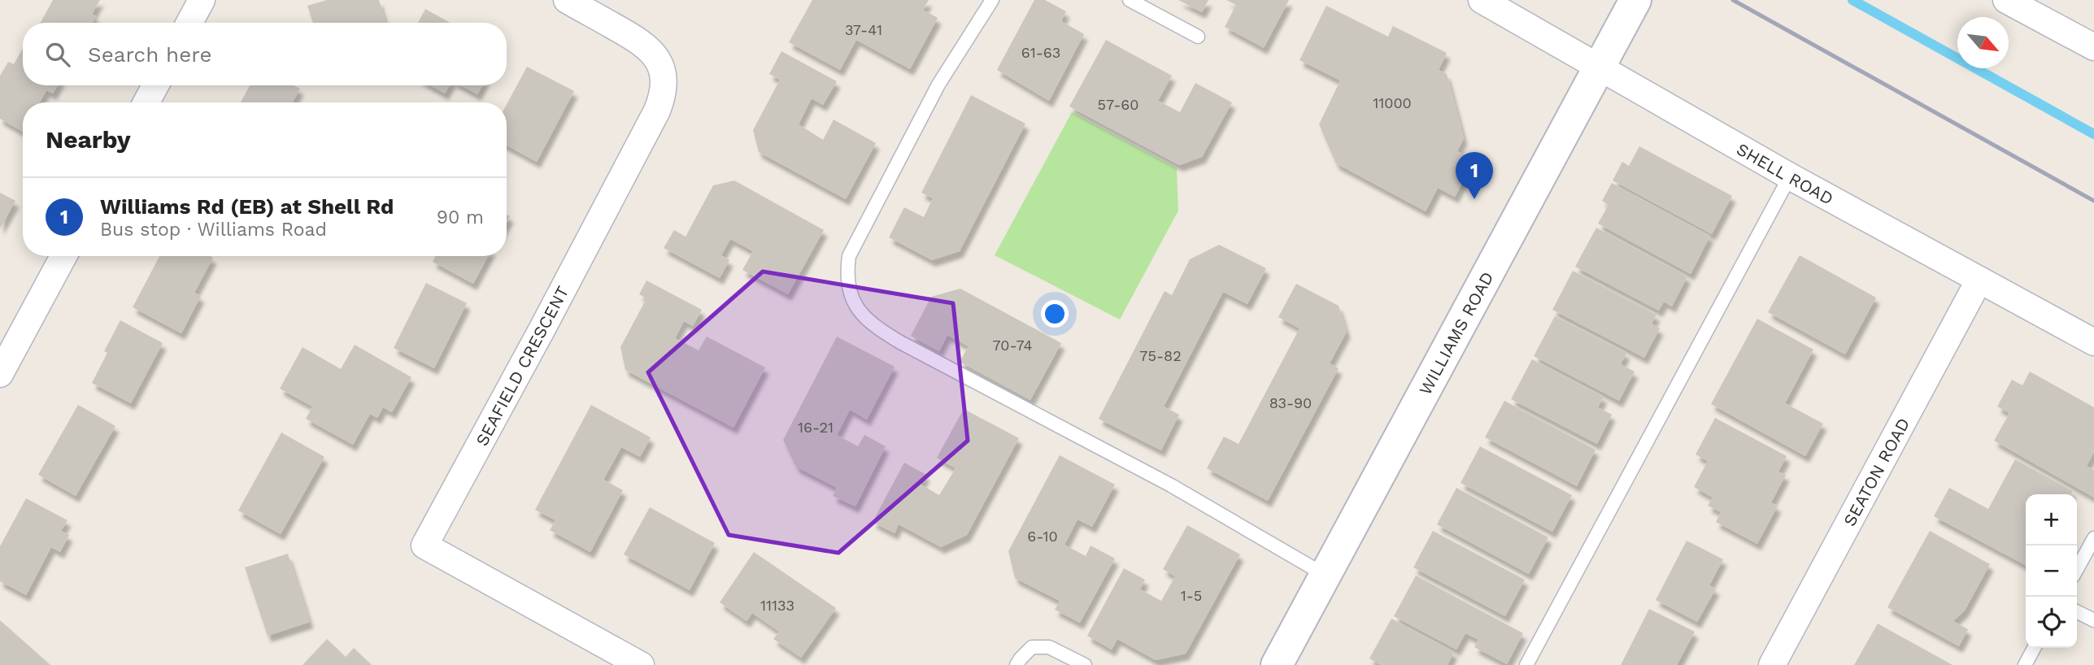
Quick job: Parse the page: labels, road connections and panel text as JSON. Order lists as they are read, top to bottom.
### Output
{
  "streets": {
    "street": [
      "SHELL ROAD",
      "WILLIAMS ROAD",
      "SEAFIELD CRESCENT",
      "SEATON ROAD"
    ]
  },
  "crossings": [
    ["SHELL ROAD", "WILLIAMS ROAD"],
    ["SHELL ROAD", "SEATON ROAD"]
  ],
  "house_numbers": [
    "37-41",
    "61-63",
    "11000",
    "57-60",
    "70-74",
    "75-82",
    "83-90",
    "16-21",
    "6-10",
    "1-5",
    "11133"
  ],
  "north": "bottom right",
  "page": {
    "search": "Search here",
    "heading": "Nearby",
    "pins": "1",
    "list": [
      {
        "mark": "1",
        "name": "Williams Rd (EB) at Shell Rd",
        "note": "Bus stop · Williams Road",
        "value": "90 m"
      }
    ],
    "map_buttons": ["+", "−"]
  }
}
